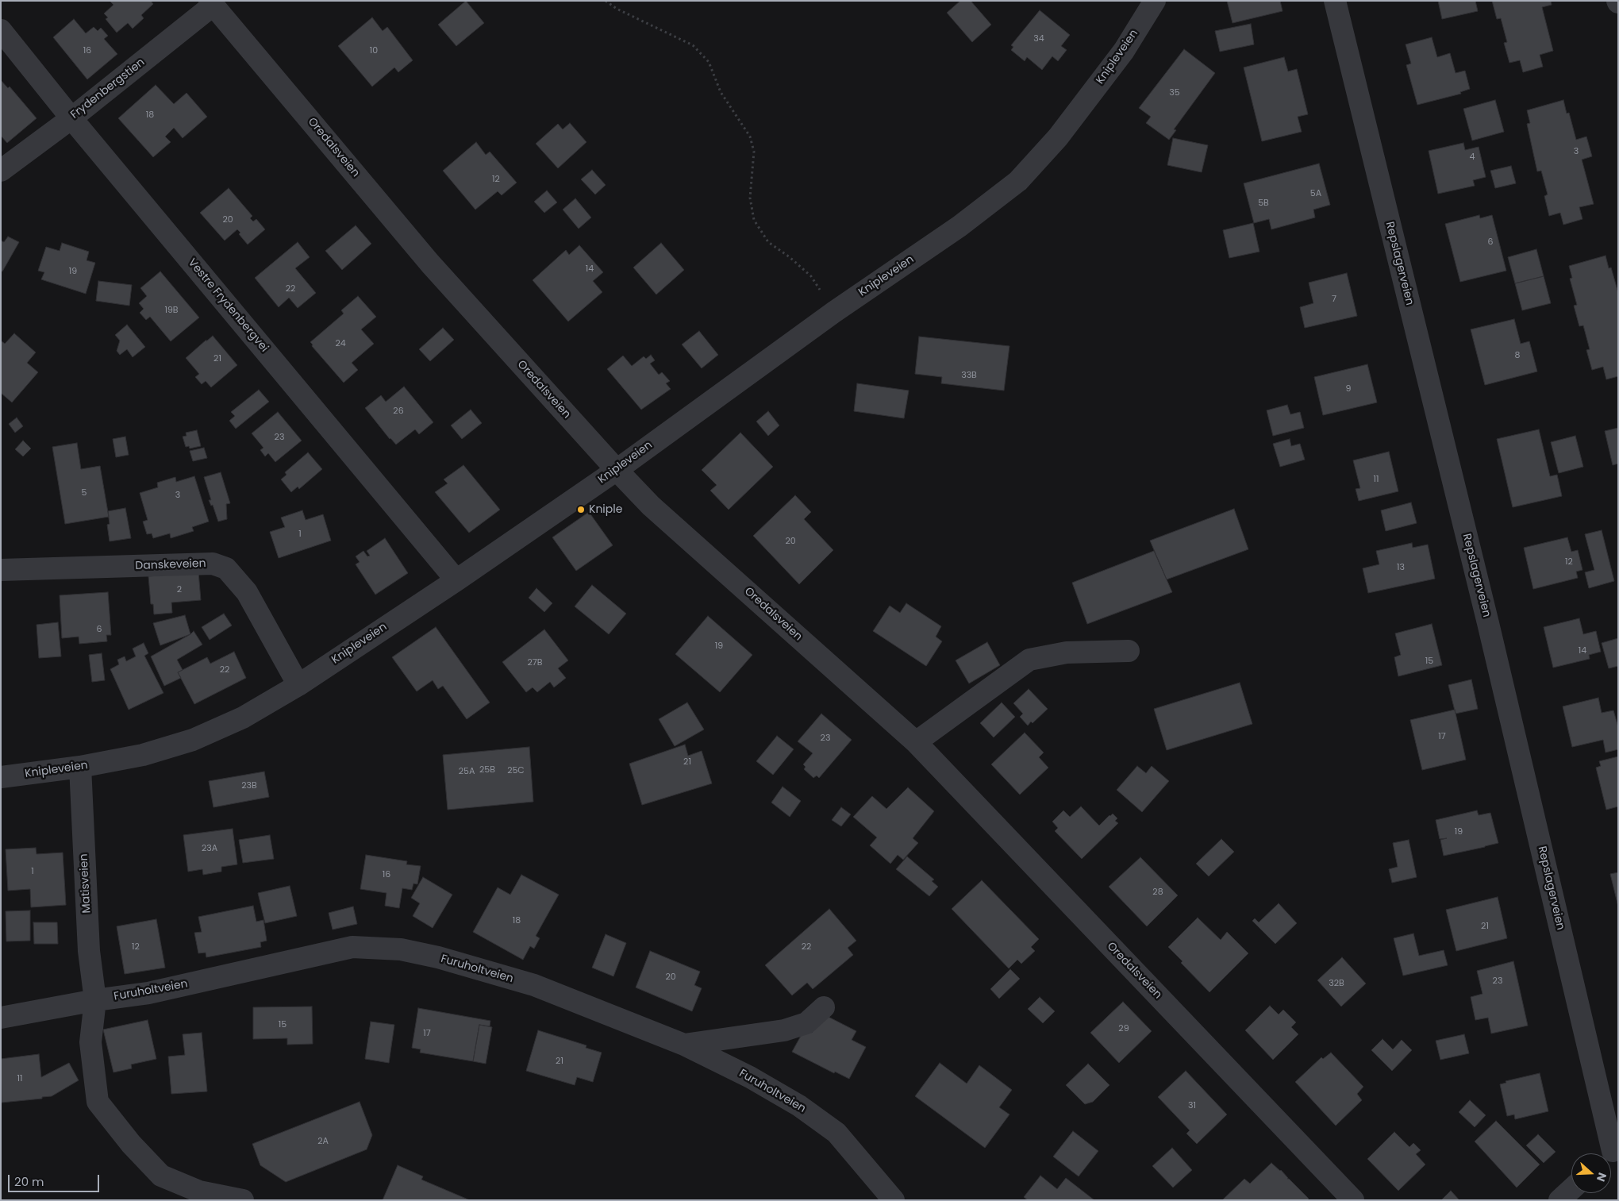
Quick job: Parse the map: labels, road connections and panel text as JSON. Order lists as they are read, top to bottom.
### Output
{
  "streets": {
    "street": [
      "Knipleveien",
      "Frydenbergstien",
      "Oredalsveien",
      "Repslagerveien",
      "Vestre Frydenbergvei",
      "Danskeveien",
      "Matisveien",
      "Furuholtveien"
    ]
  },
  "crossings": [
    ["Knipleveien", "Oredalsveien"],
    ["Knipleveien", "Vestre Frydenbergvei"],
    ["Knipleveien", "Danskeveien"],
    ["Knipleveien", "Matisveien"],
    ["Frydenbergstien", "Oredalsveien"],
    ["Frydenbergstien", "Vestre Frydenbergvei"],
    ["Matisveien", "Furuholtveien"]
  ],
  "places": ["Kniple"],
  "house_numbers": [
    "34",
    "16",
    "10",
    "35",
    "18",
    "3",
    "4",
    "12",
    "5A",
    "5B",
    "20",
    "6",
    "14",
    "19",
    "22",
    "7",
    "19B",
    "24",
    "8",
    "21",
    "33B",
    "9",
    "26",
    "23",
    "11",
    "5",
    "3",
    "1",
    "20",
    "12",
    "13",
    "2",
    "6",
    "19",
    "14",
    "15",
    "27B",
    "22",
    "17",
    "23",
    "21",
    "25B",
    "25C",
    "25A",
    "23B",
    "19",
    "23A",
    "1",
    "16",
    "28",
    "18",
    "21",
    "12",
    "22",
    "20",
    "23",
    "32B",
    "15",
    "29",
    "17",
    "21",
    "11",
    "31",
    "2A"
  ],
  "scale_bar": "20 m",
  "north": "right"
}
